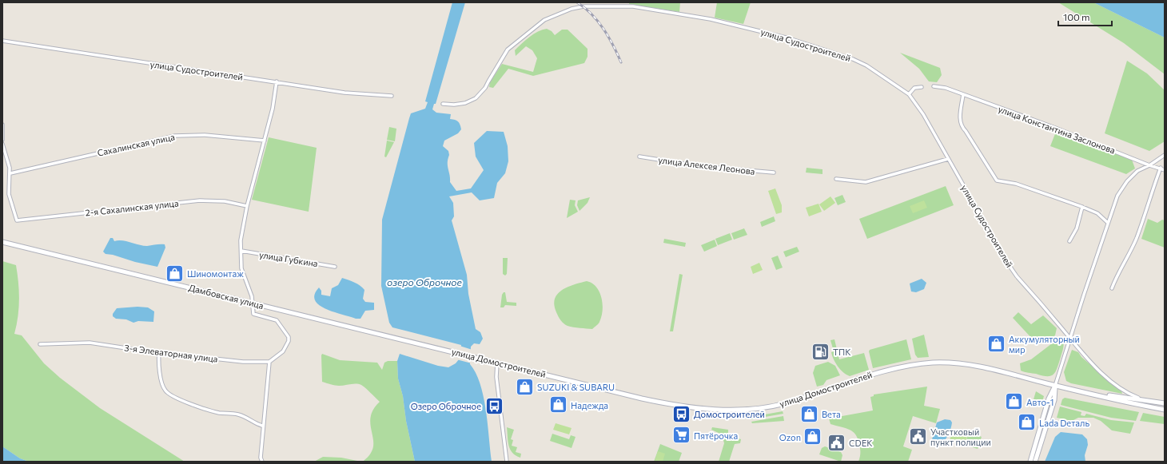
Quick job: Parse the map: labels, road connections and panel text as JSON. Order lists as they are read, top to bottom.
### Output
{
  "streets": {
    "main road": ["Дамбовская улица", "улица Домостроителей"],
    "street": [
      "улица Судостроителей",
      "улица Константина Заслонова",
      "Сахалинская улица",
      "улица Алексея Леонова",
      "2-я Сахалинская улица",
      "улица Губкина",
      "3-я Элеваторная улица"
    ]
  },
  "crossings": [
    ["улица Судостроителей", "улица Домостроителей"],
    ["Сахалинская улица", "2-я Сахалинская улица"],
    ["Дамбовская улица", "улица Домостроителей"]
  ],
  "water": ["озеро Оброчное"],
  "places": {
    "shop": [
      "Шиномонтаж",
      "Аккумуляторный мир",
      "SUZUKI & SUBARU",
      "Авто-1",
      "Надежда",
      "Вета",
      "Lada Dеталь",
      "Ozon"
    ],
    "fuel station": ["ТПК"],
    "bus stop": ["Озеро Оброчное", "Домостроителей"],
    "supermarket": ["Пятёрочка"],
    "public building": ["Участковый пункт полиции", "CDEK"]
  },
  "scale_bar": "100 m"
}
